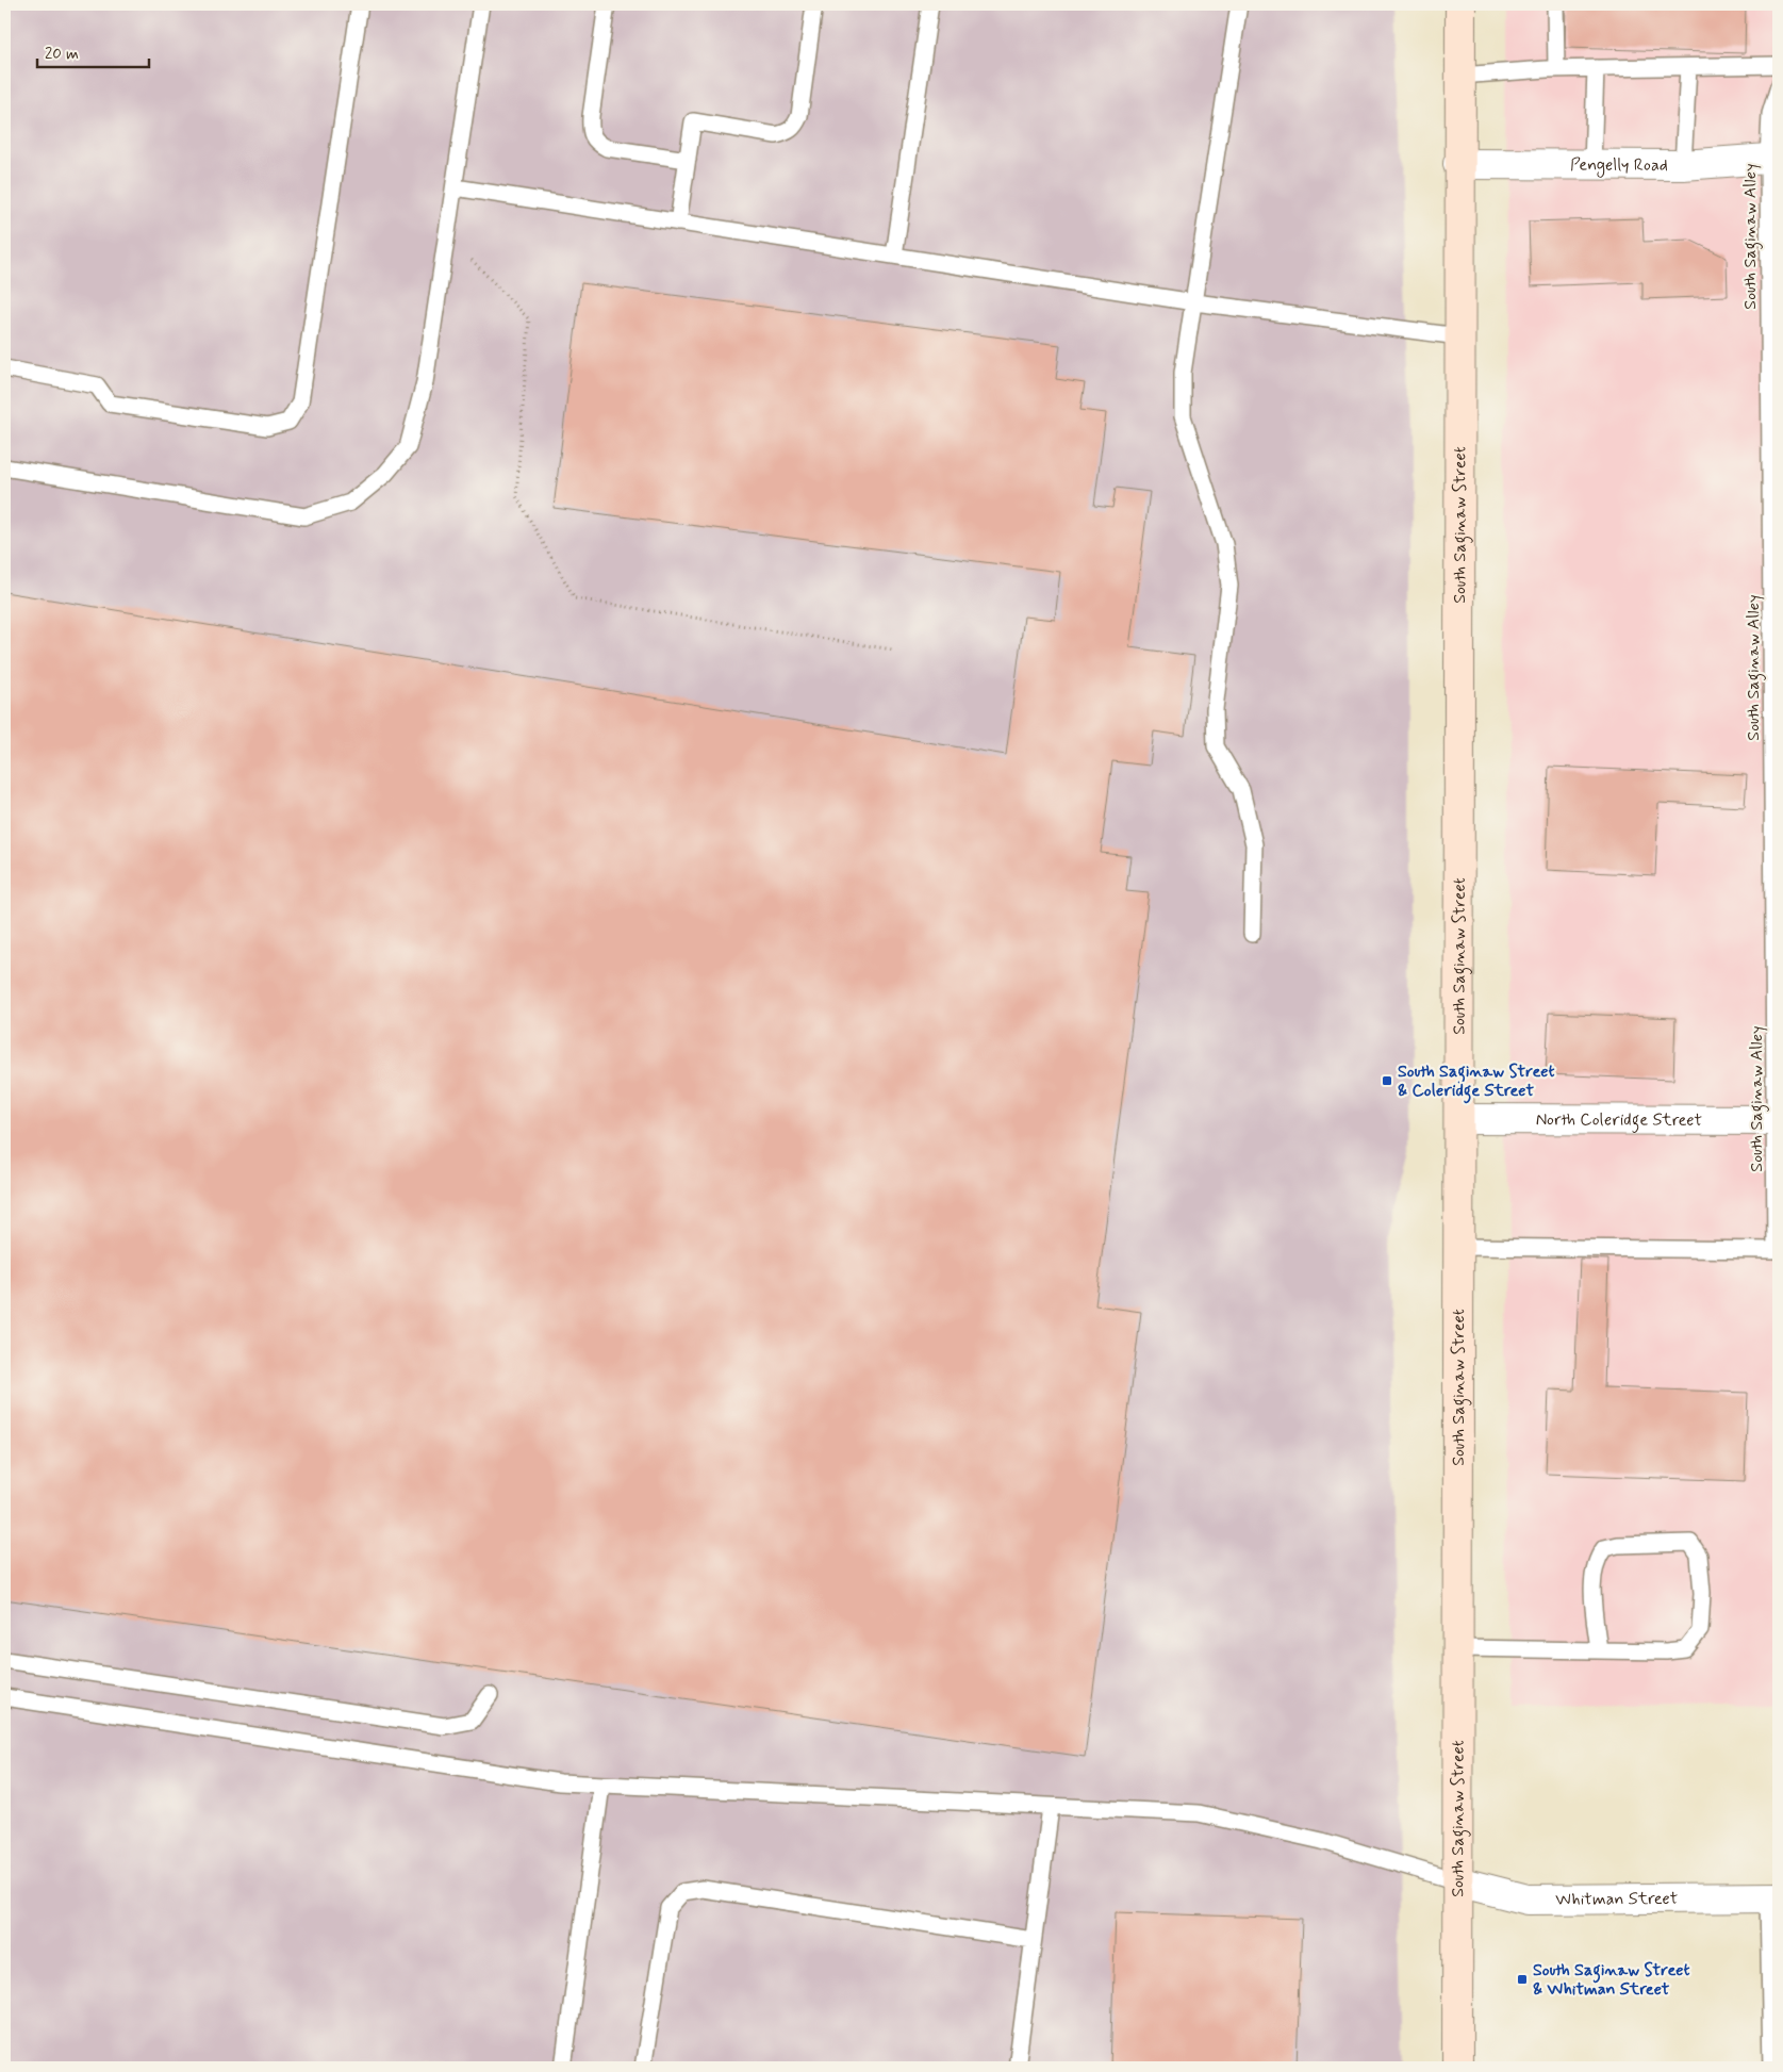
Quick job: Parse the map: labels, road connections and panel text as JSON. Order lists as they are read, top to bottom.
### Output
{
  "streets": {
    "main road": ["South Saginaw Street"],
    "street": ["Pengelly Road", "North Coleridge Street", "Whitman Street"],
    "lane": ["South Saginaw Alley"]
  },
  "crossings": [
    ["Pengelly Road", "South Saginaw Alley"],
    ["Pengelly Road", "South Saginaw Street"],
    ["South Saginaw Alley", "South Saginaw Street"],
    ["South Saginaw Alley", "North Coleridge Street"],
    ["South Saginaw Street", "North Coleridge Street"],
    ["South Saginaw Street", "Whitman Street"]
  ],
  "places": {
    "transit": ["South Saginaw Street & Coleridge Street", "South Saginaw Street & Whitman Street"]
  },
  "scale_bar": "20 m"
}
